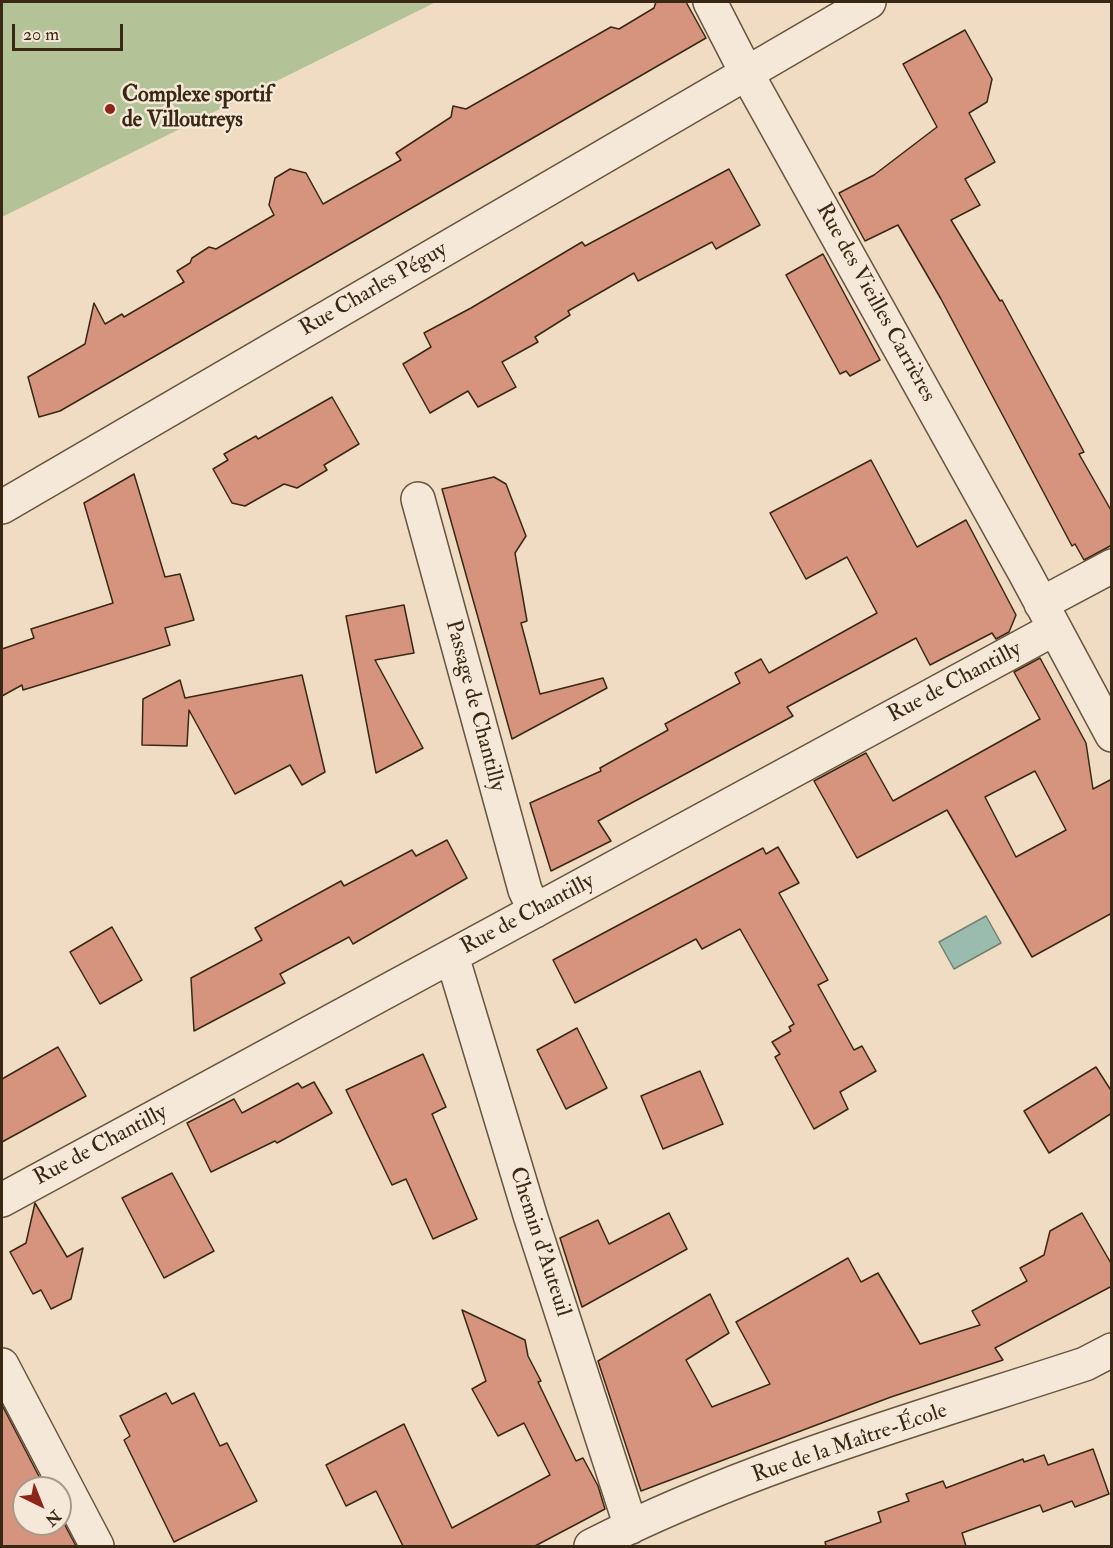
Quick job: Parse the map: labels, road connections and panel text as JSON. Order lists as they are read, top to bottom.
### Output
{
  "streets": {
    "street": [
      "Rue Charles Péguy",
      "Rue des Vieilles Carrières",
      "Rue de Chantilly",
      "Passage de Chantilly",
      "Chemin d'Auteuil",
      "Rue de la Maître-École"
    ]
  },
  "crossings": [
    ["Rue Charles Péguy", "Rue des Vieilles Carrières"],
    ["Rue des Vieilles Carrières", "Rue de Chantilly"],
    ["Rue de Chantilly", "Passage de Chantilly"],
    ["Rue de Chantilly", "Chemin d'Auteuil"],
    ["Chemin d'Auteuil", "Rue de la Maître-École"]
  ],
  "places": ["Complexe sportif de Villoutreys"],
  "scale_bar": "20 m",
  "north": "bottom right"
}
